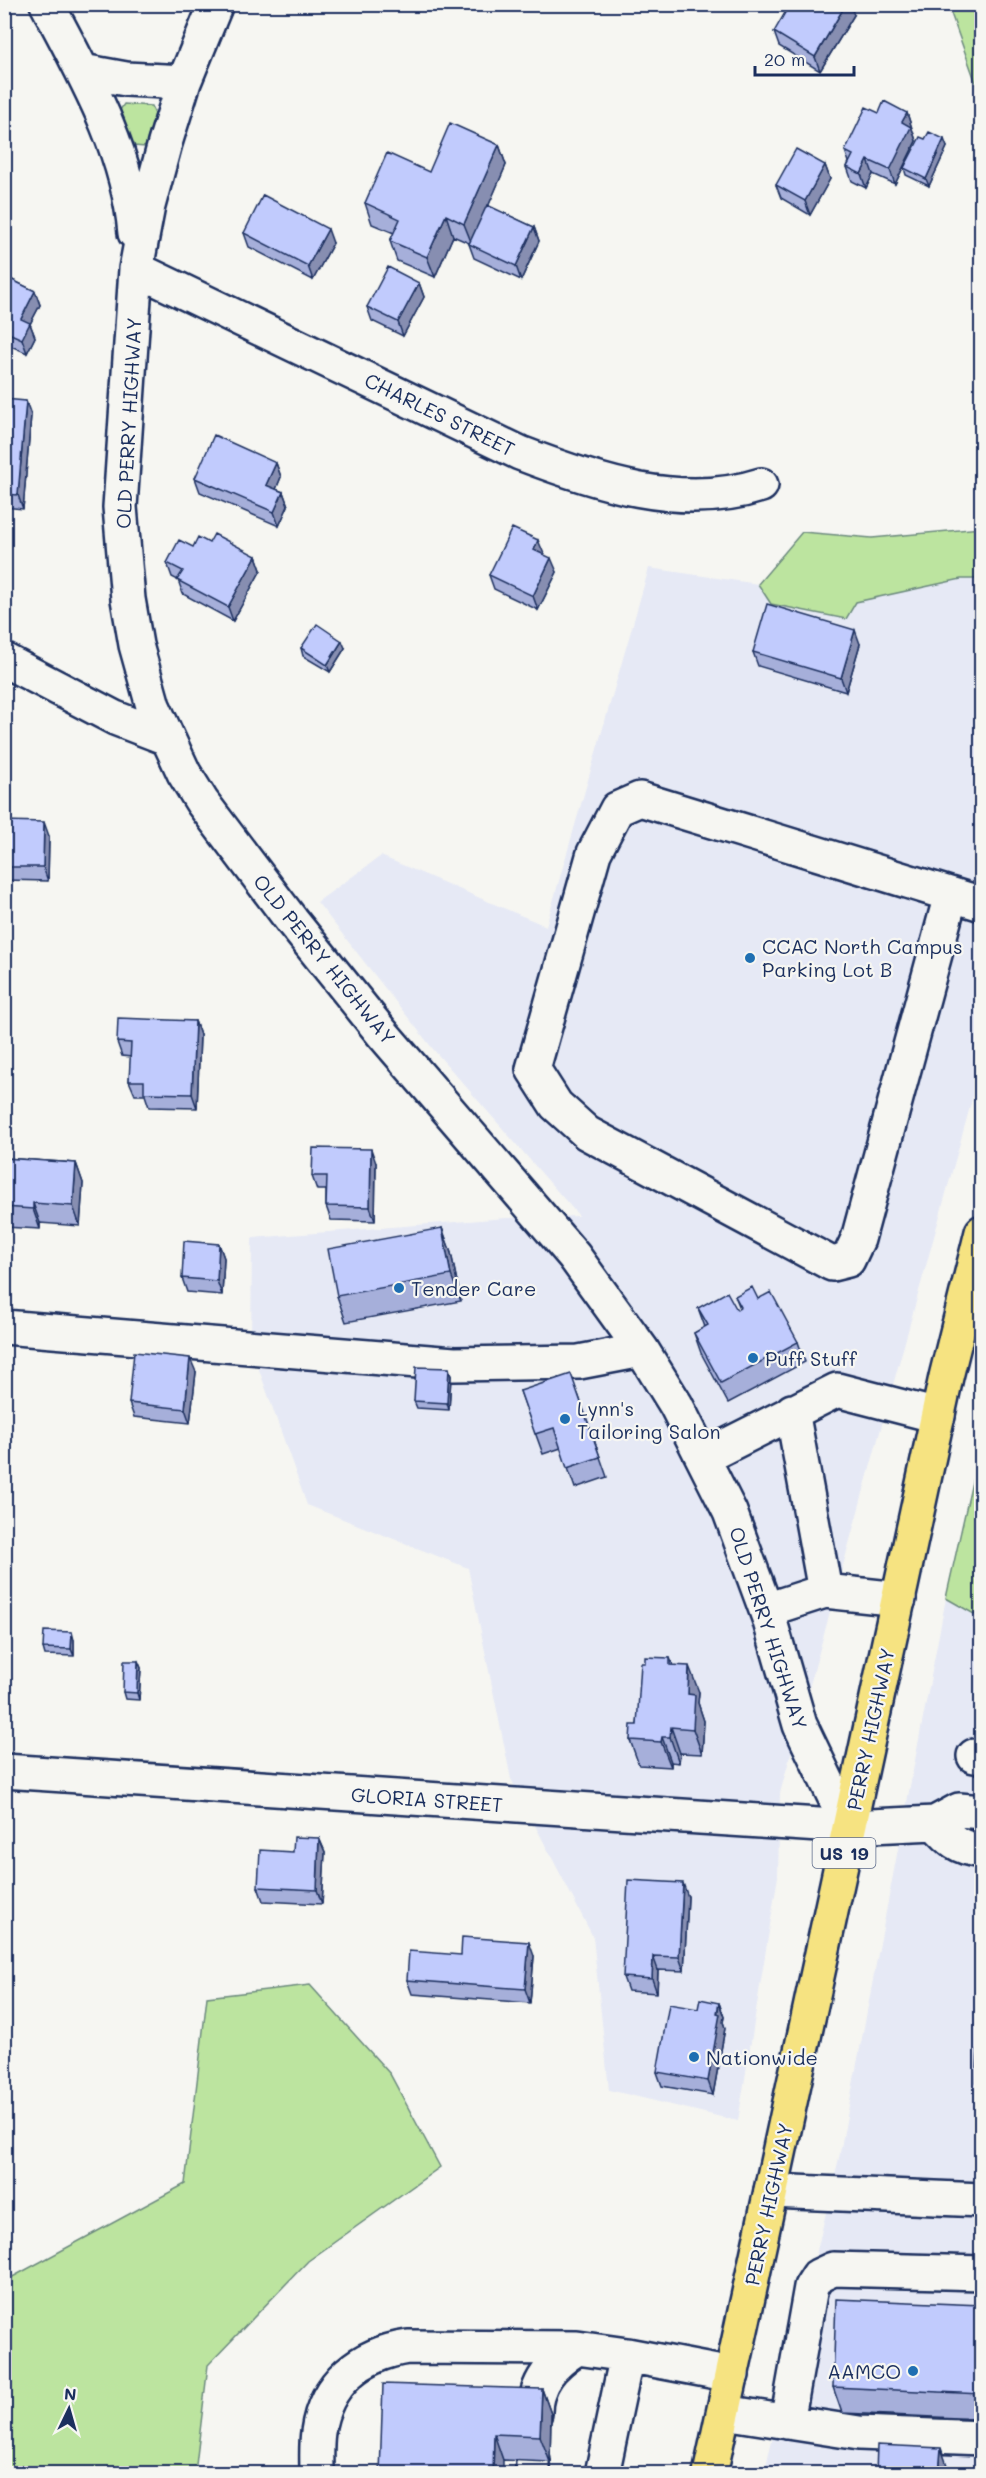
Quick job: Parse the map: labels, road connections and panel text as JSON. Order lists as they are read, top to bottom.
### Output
{
  "streets": {
    "main road": ["PERRY HIGHWAY", "US 19"],
    "street": ["CHARLES STREET", "OLD PERRY HIGHWAY", "GLORIA STREET"]
  },
  "crossings": [
    ["CHARLES STREET", "OLD PERRY HIGHWAY"],
    ["OLD PERRY HIGHWAY", "PERRY HIGHWAY"],
    ["OLD PERRY HIGHWAY", "GLORIA STREET"],
    ["PERRY HIGHWAY", "GLORIA STREET"]
  ],
  "places": [
    "CCAC North Campus Parking Lot B",
    "Tender Care",
    "Puff Stuff",
    "Lynn's Tailoring Salon",
    "Nationwide",
    "AAMCO"
  ],
  "scale_bar": "20 m",
  "north": "top"
}
